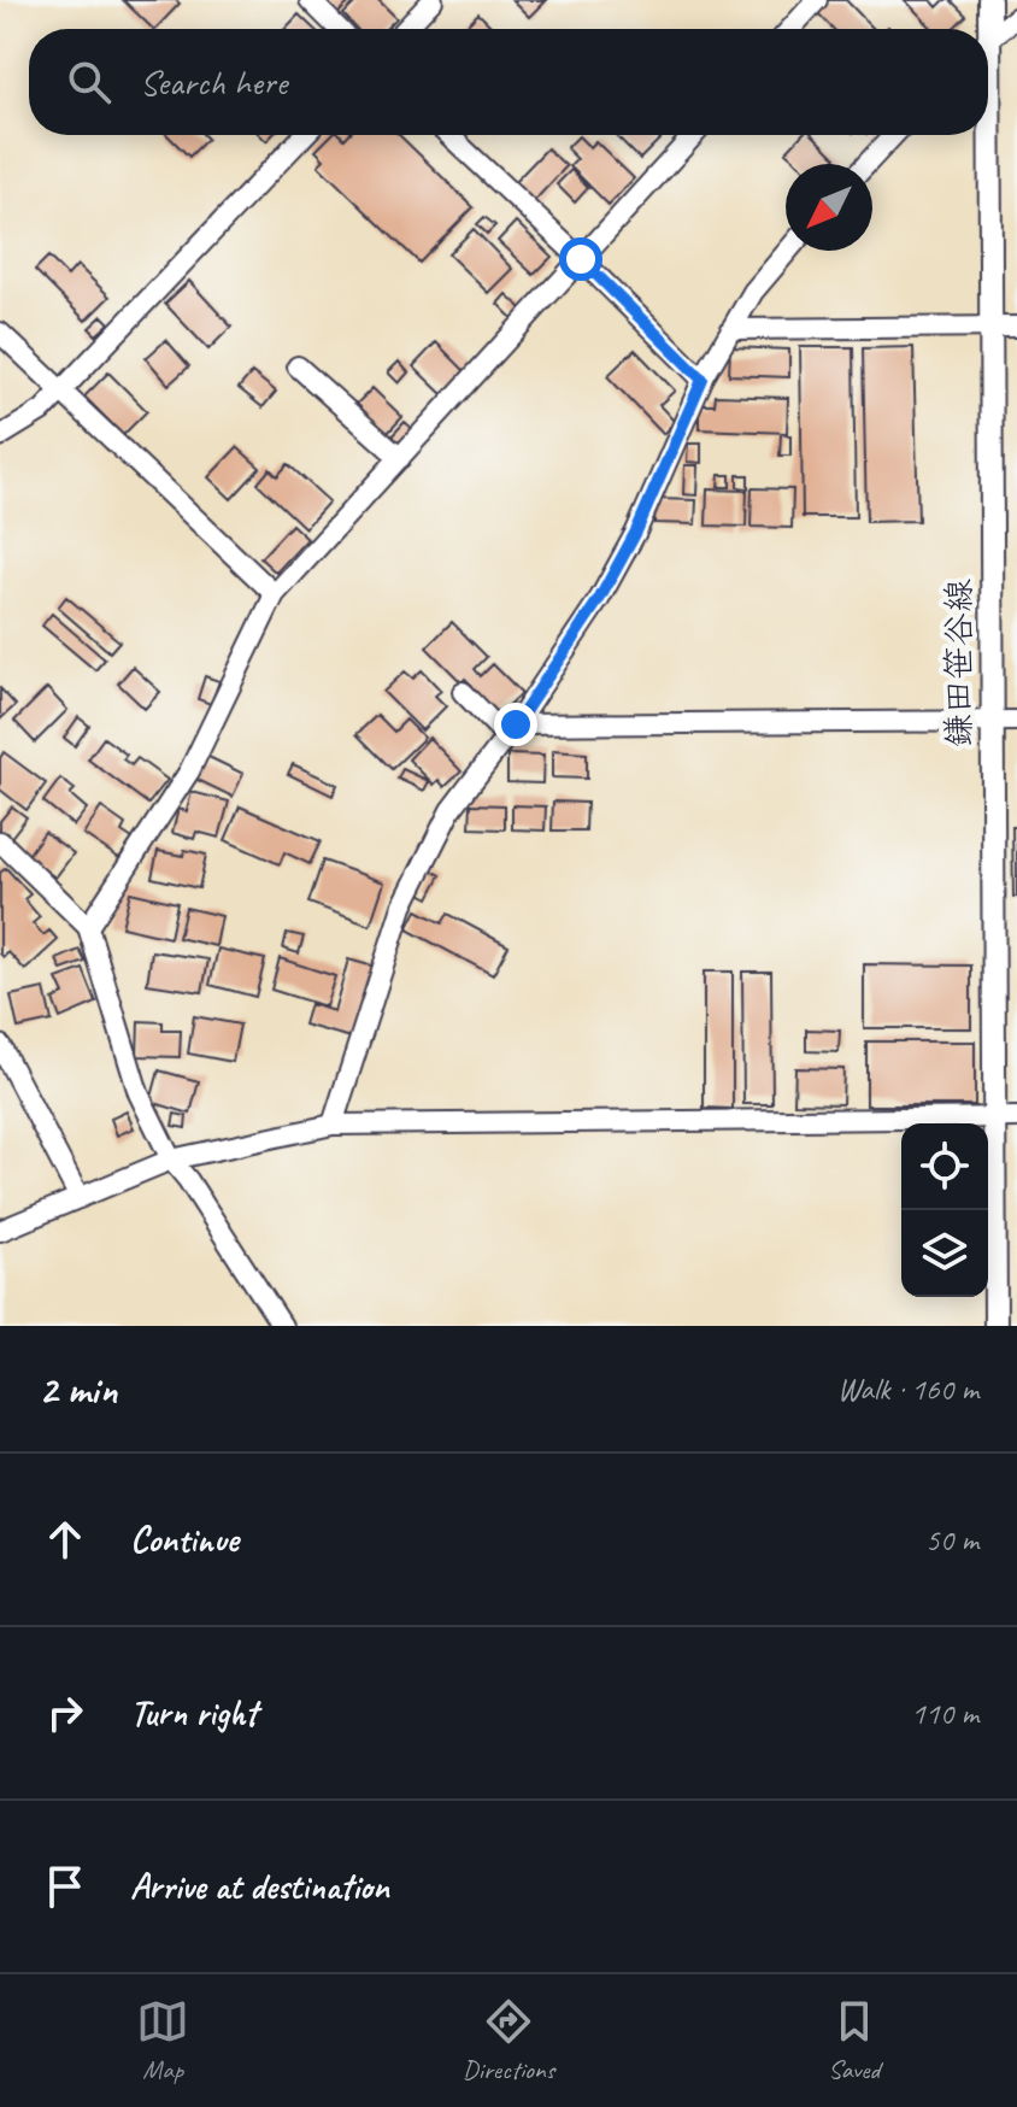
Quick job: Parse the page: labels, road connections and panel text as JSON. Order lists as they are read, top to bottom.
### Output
{
  "streets": {
    "street": ["鎌田笹谷線"]
  },
  "north": "bottom left",
  "page": {
    "search": "Search here",
    "heading": ["2 min", "Walk · 160 m"],
    "list": [
      ["Continue", "50 m"],
      ["Turn right", "110 m"],
      "Arrive at destination"
    ],
    "nav": ["Map", "Directions", "Saved"]
  }
}
